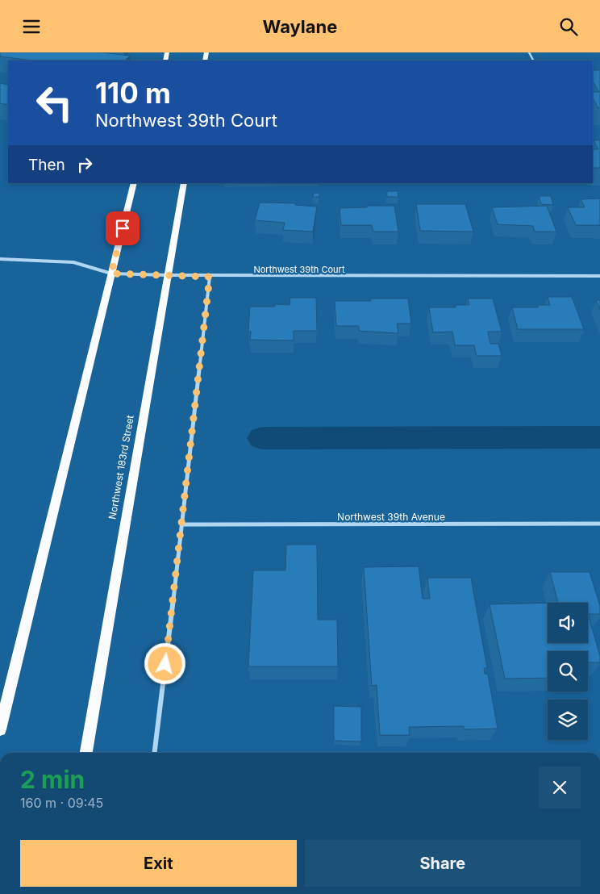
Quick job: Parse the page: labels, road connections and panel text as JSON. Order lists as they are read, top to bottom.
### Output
{
  "streets": {
    "main road": ["Northwest 183rd Street"],
    "street": ["Northwest 39th Court", "Northwest 39th Avenue"]
  },
  "crossings": [
    ["Northwest 39th Court", "Northwest 183rd Street"]
  ],
  "page": {
    "header": "Waylane",
    "turn": ["110 m", "Northwest 39th Court"],
    "then": "Then",
    "heading": ["2 min", "160 m · 09:45"],
    "buttons": ["Exit", "Share"]
  }
}
